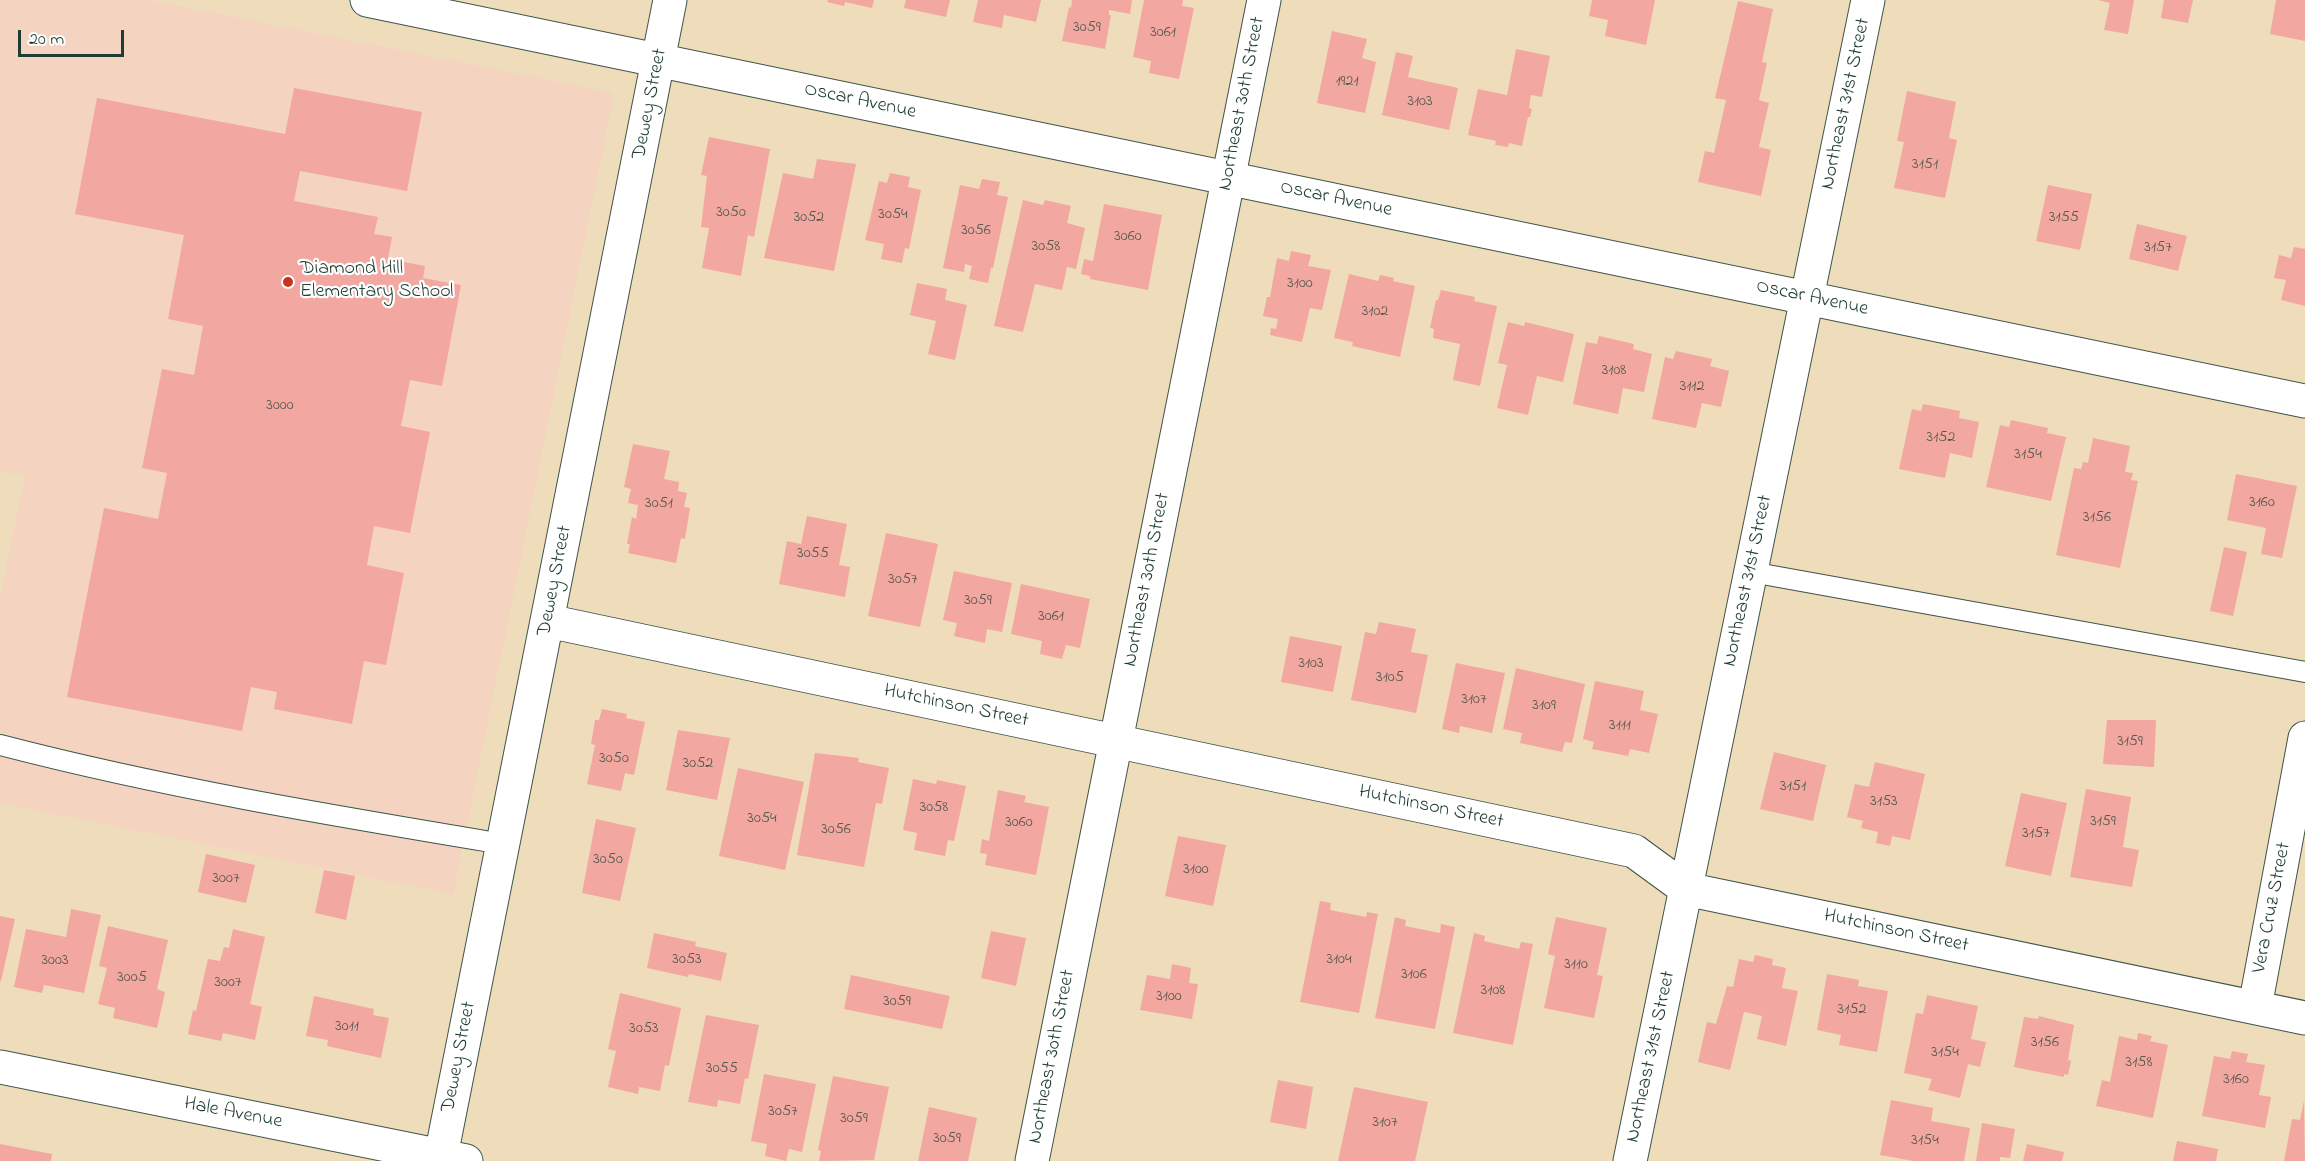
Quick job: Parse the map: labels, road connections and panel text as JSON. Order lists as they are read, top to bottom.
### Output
{
  "streets": {
    "street": [
      "Oscar Avenue",
      "Dewey Street",
      "Northeast 30th Street",
      "Northeast 31st Street",
      "Hutchinson Street",
      "Vera Cruz Street",
      "Hale Avenue"
    ]
  },
  "crossings": [
    ["Oscar Avenue", "Dewey Street"],
    ["Oscar Avenue", "Northeast 30th Street"],
    ["Oscar Avenue", "Northeast 31st Street"],
    ["Dewey Street", "Hutchinson Street"],
    ["Dewey Street", "Hale Avenue"],
    ["Northeast 30th Street", "Hutchinson Street"],
    ["Northeast 31st Street", "Hutchinson Street"],
    ["Hutchinson Street", "Vera Cruz Street"]
  ],
  "places": ["Diamond Hill Elementary School"],
  "house_numbers": [
    "3059",
    "3061",
    "1921",
    "3103",
    "3151",
    "3050",
    "3054",
    "3052",
    "3155",
    "3056",
    "3060",
    "3058",
    "3157",
    "3100",
    "3102",
    "3108",
    "3112",
    "3000",
    "3152",
    "3154",
    "3160",
    "3051",
    "3156",
    "3055",
    "3057",
    "3059",
    "3061",
    "3103",
    "3105",
    "3107",
    "3109",
    "3111",
    "3159",
    "3050",
    "3052",
    "3151",
    "3153",
    "3058",
    "3054",
    "3159",
    "3060",
    "3056",
    "3157",
    "3050",
    "3100",
    "3007",
    "3053",
    "3104",
    "3003",
    "3110",
    "3106",
    "3005",
    "3007",
    "3108",
    "3100",
    "3059",
    "3152",
    "3011",
    "3053",
    "3156",
    "3154",
    "3158",
    "3055",
    "3160",
    "3057",
    "3059",
    "3107",
    "3059",
    "3154"
  ],
  "scale_bar": "20 m"
}
